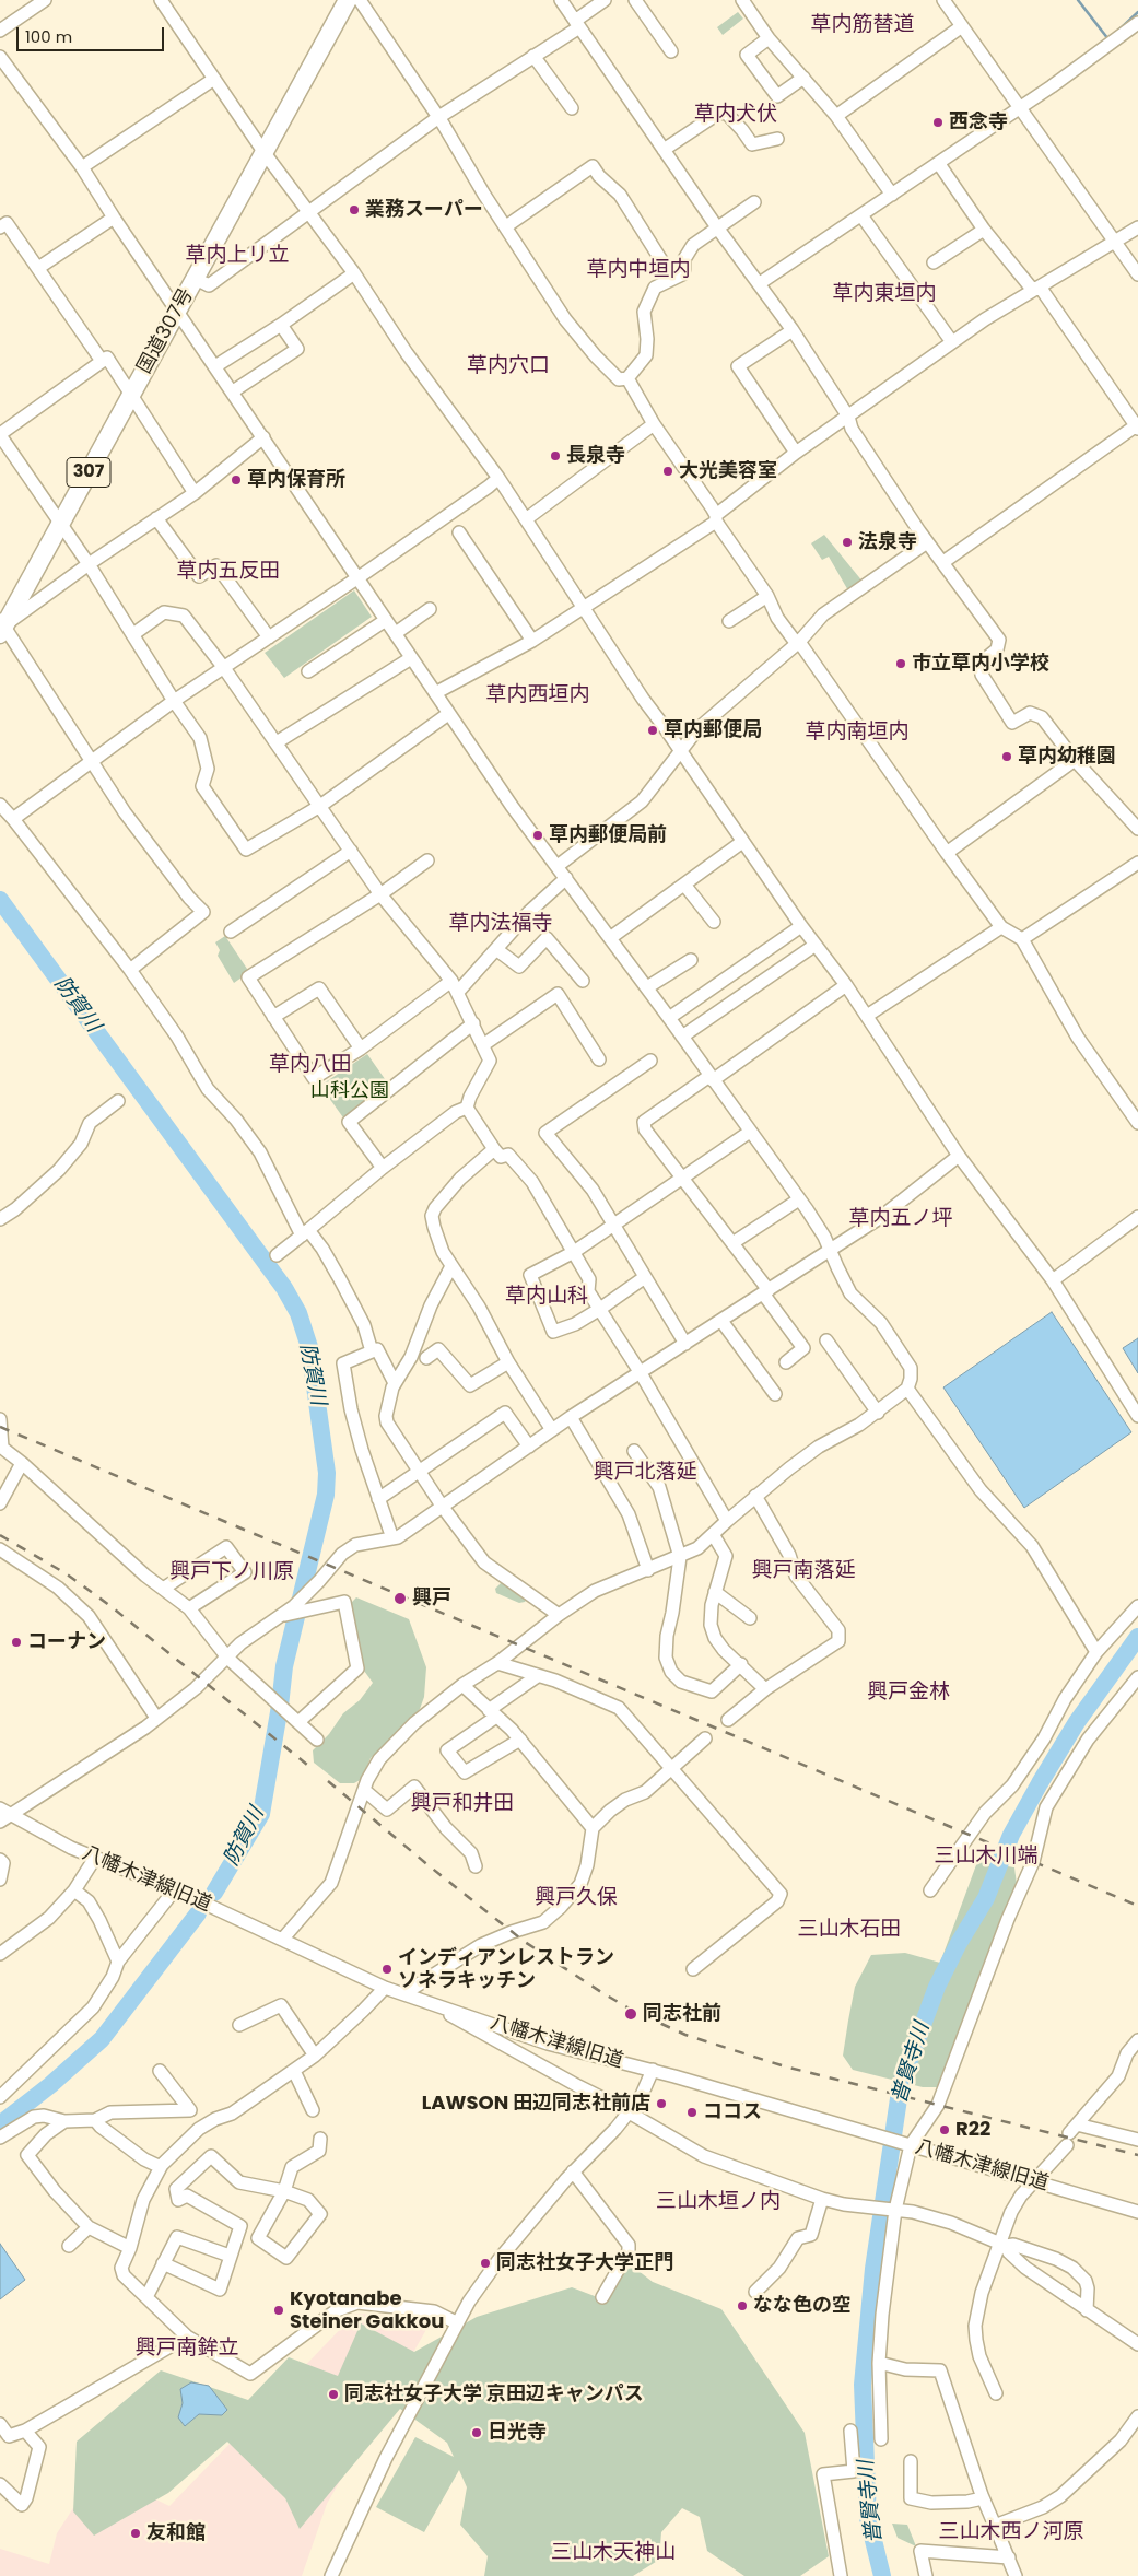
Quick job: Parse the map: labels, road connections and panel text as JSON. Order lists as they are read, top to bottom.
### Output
{
  "streets": {
    "highway": ["国道307号", "307"],
    "street": ["八幡木津線旧道"]
  },
  "districts": [
    "草内筋替道",
    "草内犬伏",
    "草内上リ立",
    "草内中垣内",
    "草内東垣内",
    "草内穴口",
    "草内五反田",
    "草内西垣内",
    "草内南垣内",
    "草内法福寺",
    "草内八田",
    "草内五ノ坪",
    "草内山科",
    "興戸北落延",
    "興戸南落延",
    "興戸下ノ川原",
    "興戸金林",
    "興戸和井田",
    "三山木川端",
    "興戸久保",
    "三山木石田",
    "三山木垣ノ内",
    "興戸南鉾立",
    "三山木西ノ河原",
    "三山木天神山"
  ],
  "water": ["防賀川", "普賢寺川"],
  "parks": ["山科公園"],
  "places": [
    "西念寺",
    "業務スーパー",
    "長泉寺",
    "大光美容室",
    "草内保育所",
    "法泉寺",
    "市立草内小学校",
    "草内郵便局",
    "草内幼稚園",
    "草内郵便局前",
    "興戸",
    "コーナン",
    "インディアンレストラン ソネラキッチン",
    "同志社前",
    "LAWSON 田辺同志社前店",
    "ココス",
    "R22",
    "同志社女子大学正門",
    "なな色の空",
    "Kyotanabe Steiner Gakkou",
    "同志社女子大学 京田辺キャンパス",
    "日光寺",
    "友和館"
  ],
  "scale_bar": "100 m"
}
